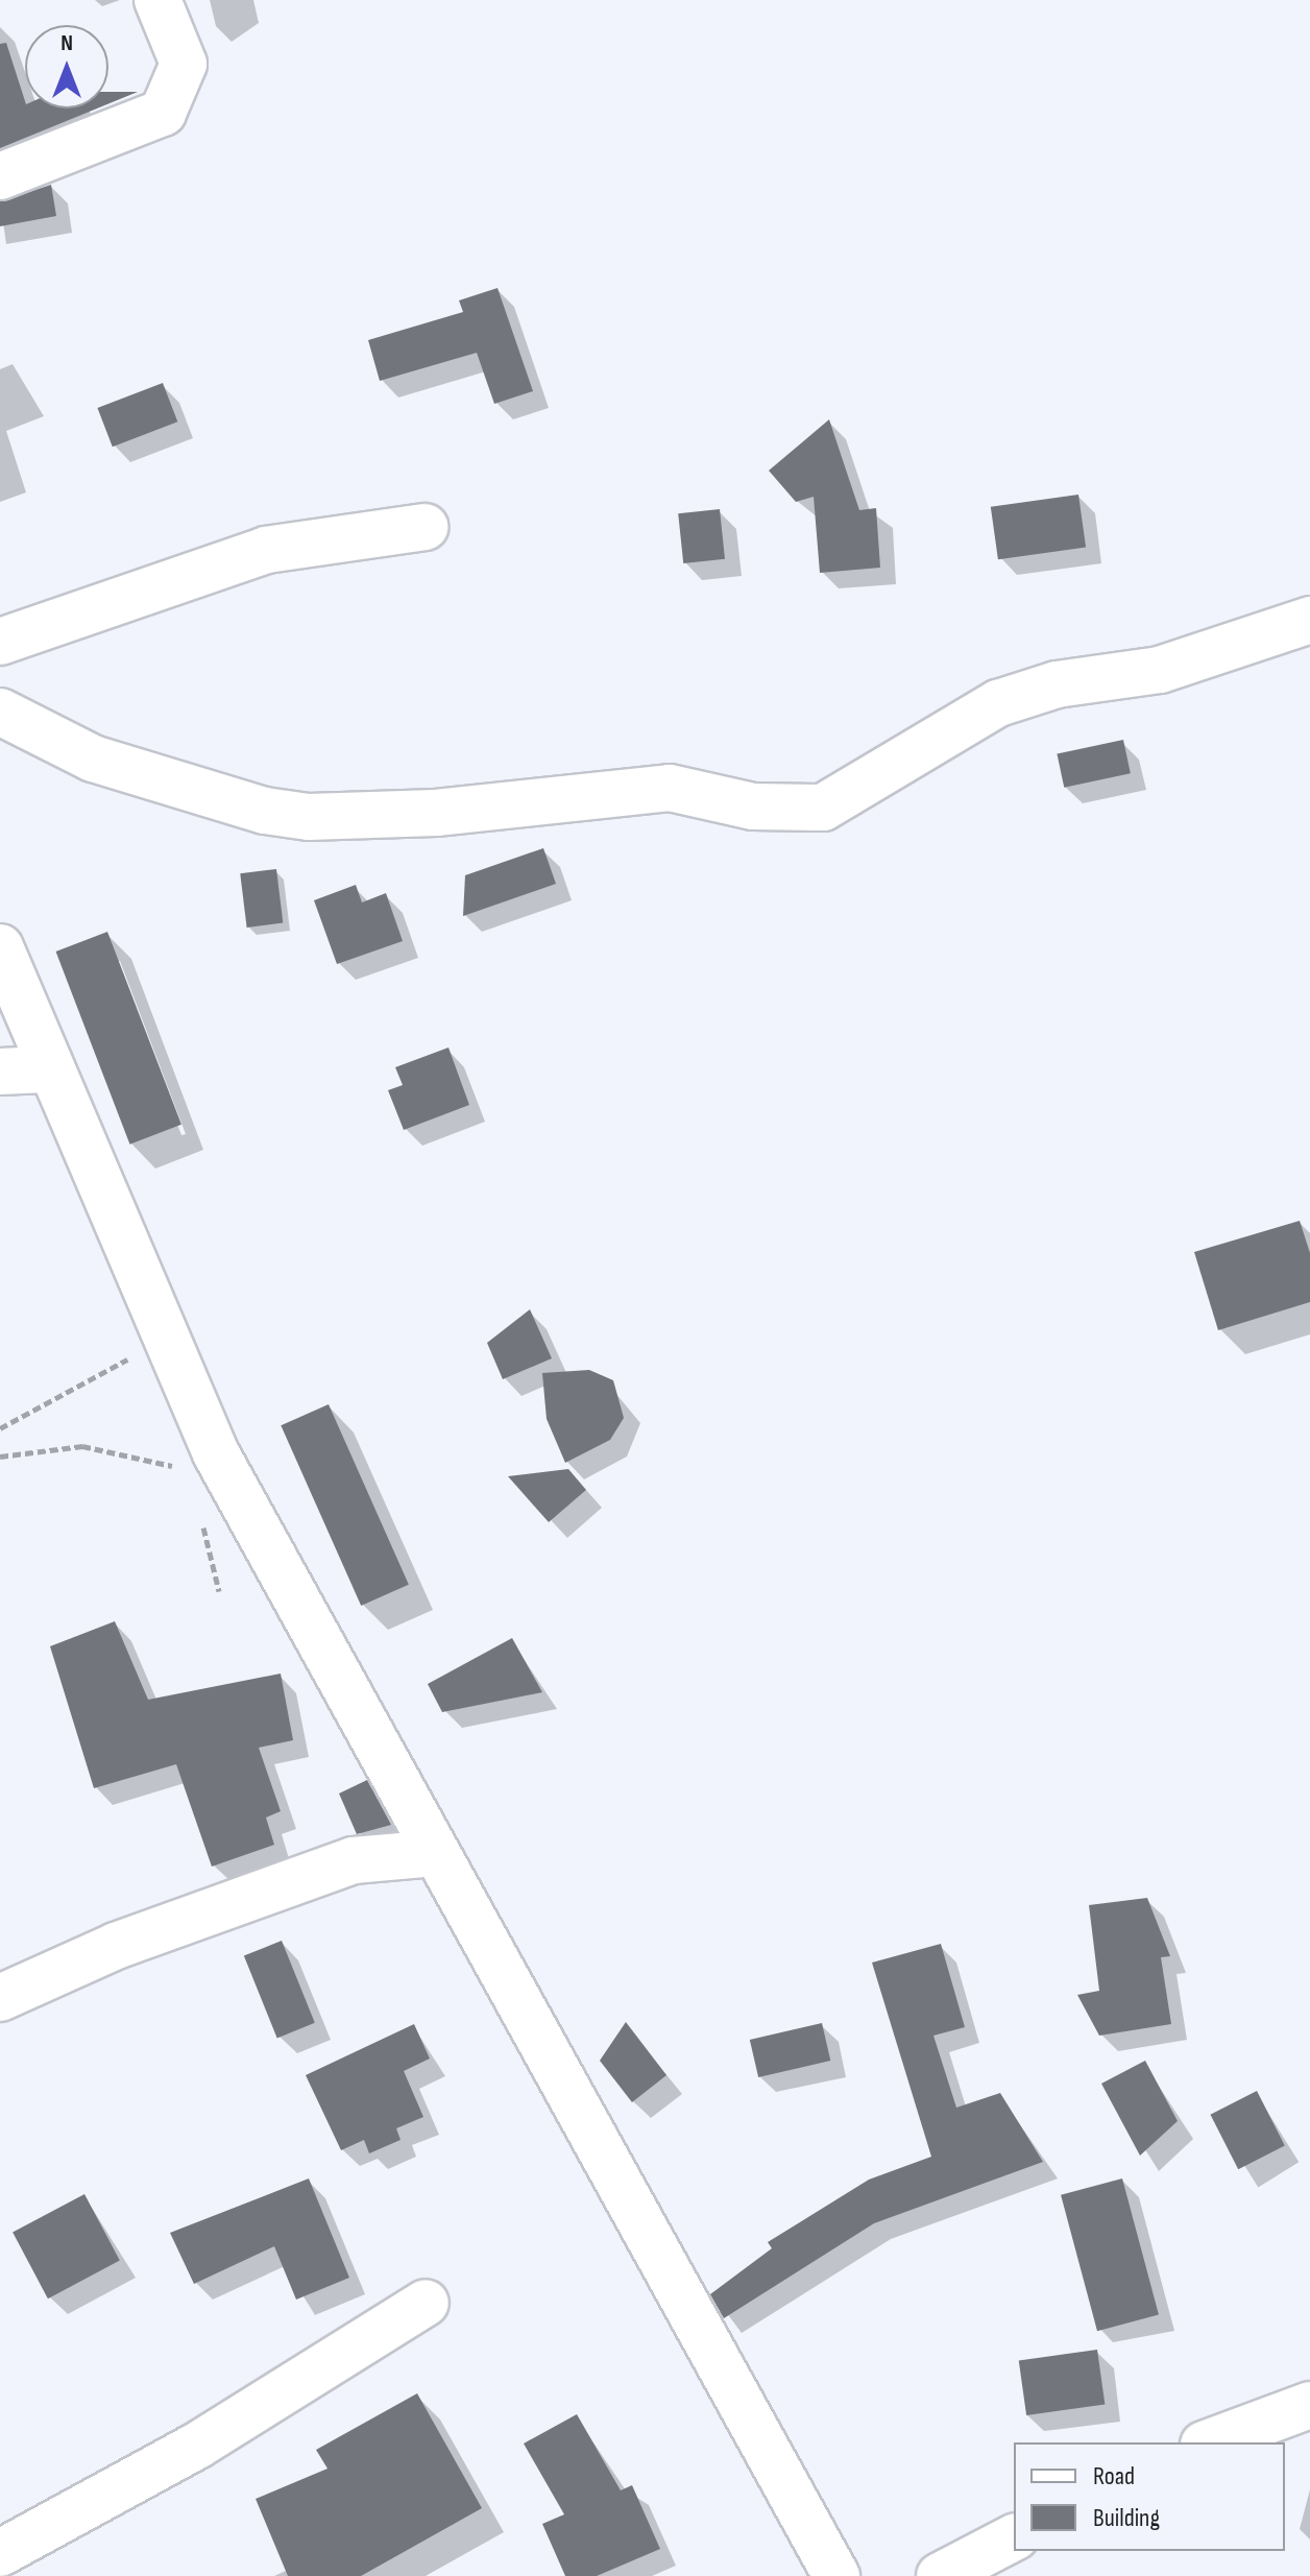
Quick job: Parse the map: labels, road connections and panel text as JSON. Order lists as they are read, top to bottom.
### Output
{
  "legend": ["Road", "Building"],
  "north": "top"
}
